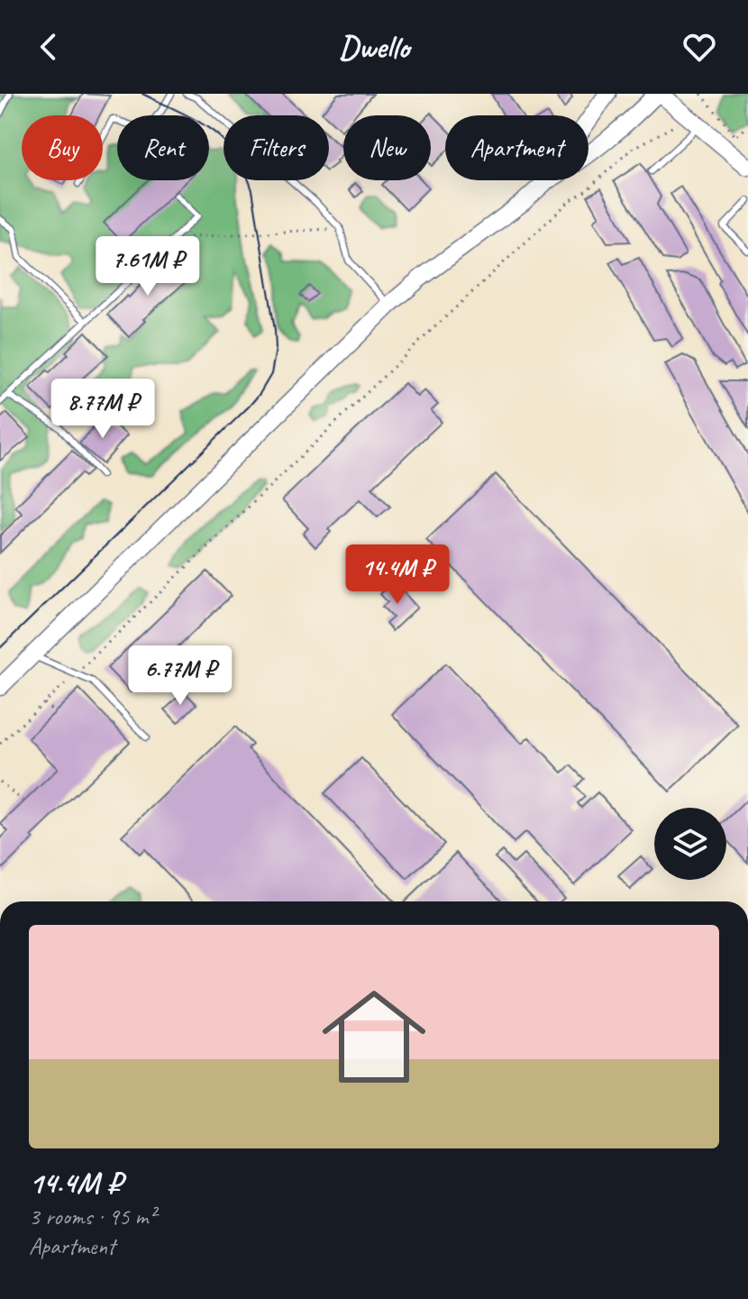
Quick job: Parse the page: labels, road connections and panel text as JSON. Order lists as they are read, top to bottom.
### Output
{
  "page": {
    "header": "Dwello",
    "chip": [
      "Buy",
      "Rent",
      "Filters",
      "New",
      "Apartment"
    ],
    "price": [
      "7.61M ₽",
      "8.77M ₽",
      "14.4M ₽",
      "6.77M ₽"
    ],
    "list": [
      {
        "name": "14.4M ₽",
        "note": "3 rooms · 95 m² · Apartment"
      }
    ]
  }
}
